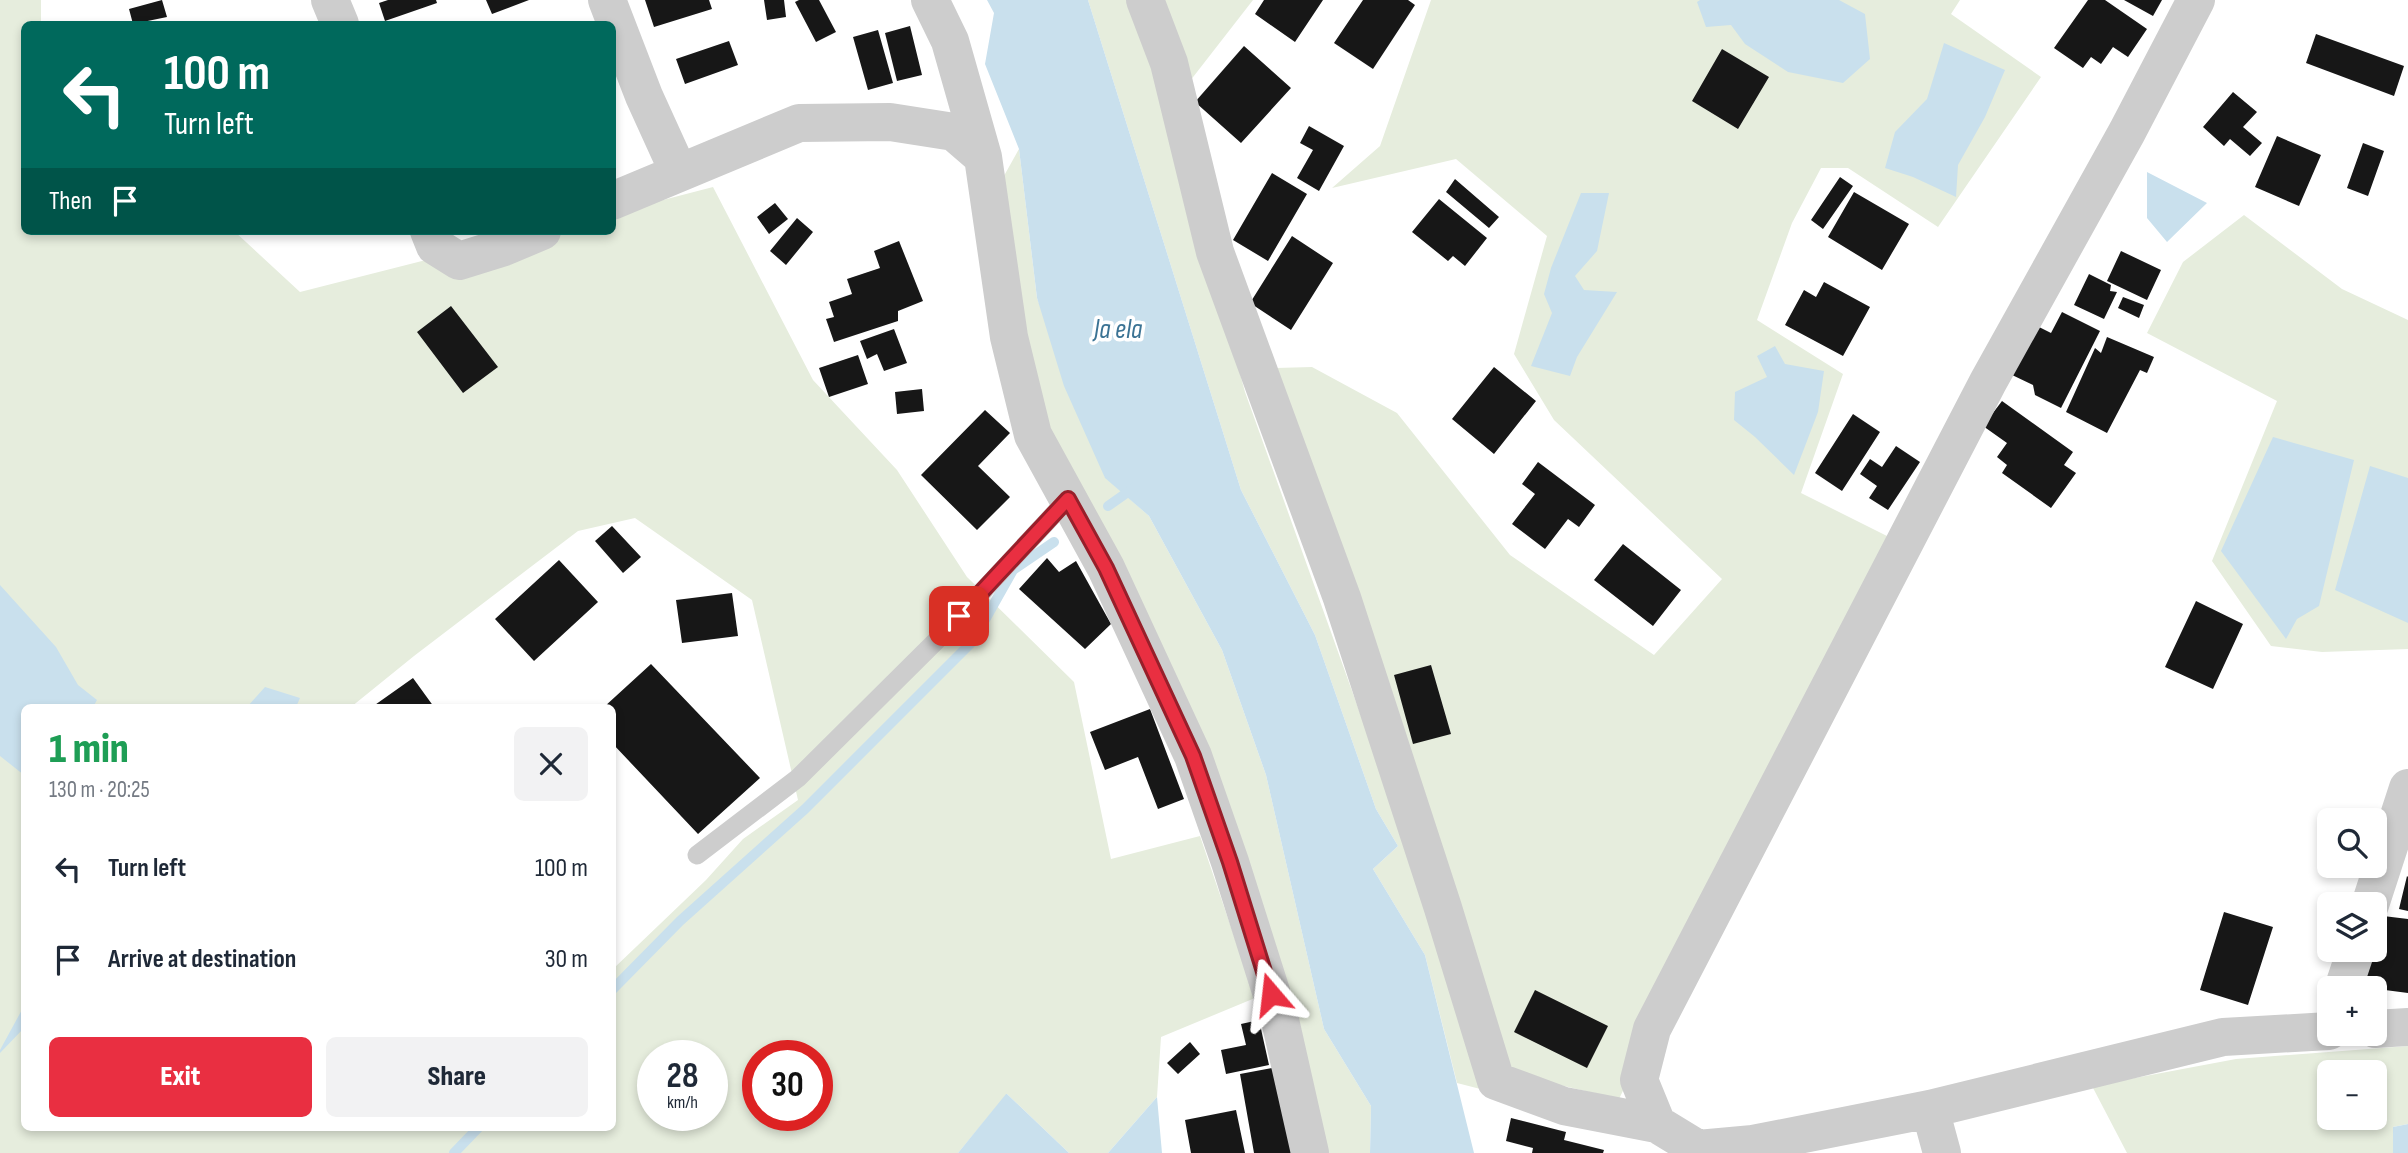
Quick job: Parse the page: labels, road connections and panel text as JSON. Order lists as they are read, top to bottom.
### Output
{
  "water": ["Ja ela"],
  "page": {
    "turn": ["100 m", "Turn left"],
    "then": "Then",
    "heading": ["1 min", "130 m · 20:25"],
    "map_buttons": ["+", "−"],
    "list": [
      {
        "name": "Turn left",
        "value": "100 m"
      },
      {
        "name": "Arrive at destination",
        "value": "30 m"
      }
    ],
    "buttons": ["Exit", "Share"],
    "speed": "28 km/h",
    "limit": "30"
  }
}
